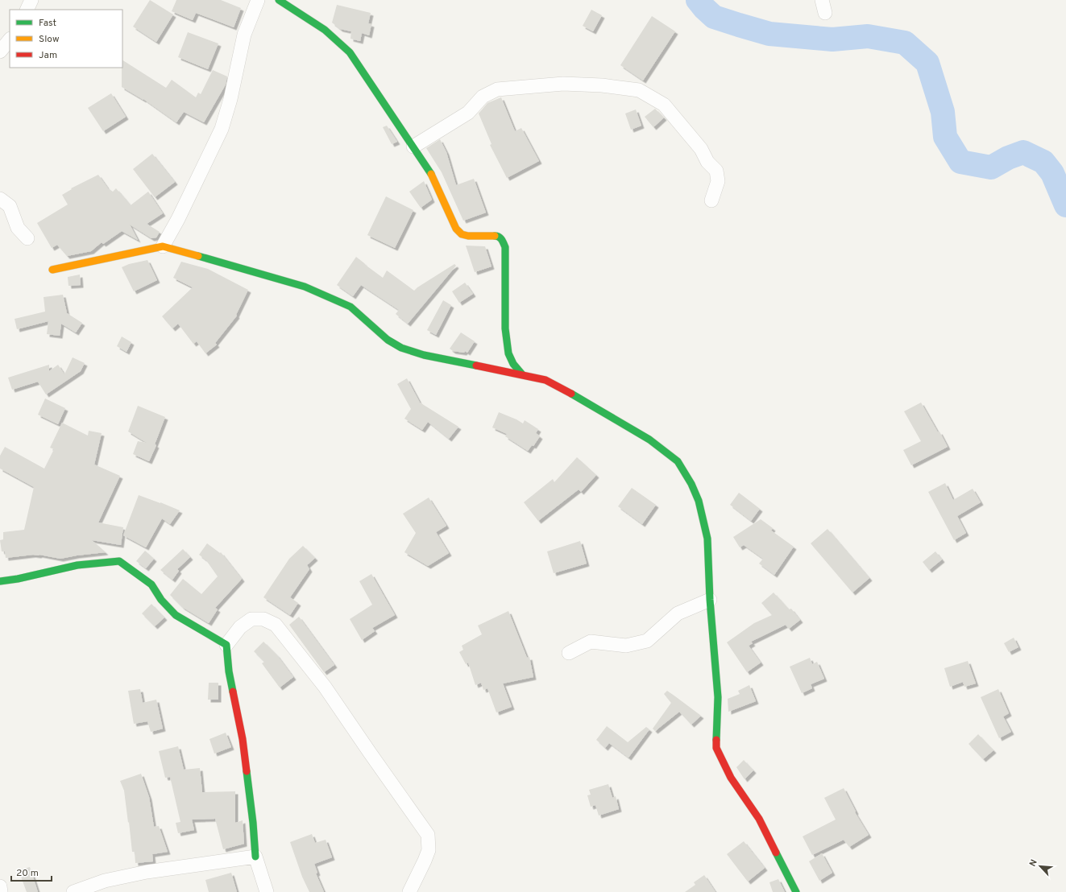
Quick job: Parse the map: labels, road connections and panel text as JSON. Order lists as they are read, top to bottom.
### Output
{
  "legend": ["Fast", "Slow", "Jam"],
  "scale_bar": "20 m",
  "north": "top left"
}
